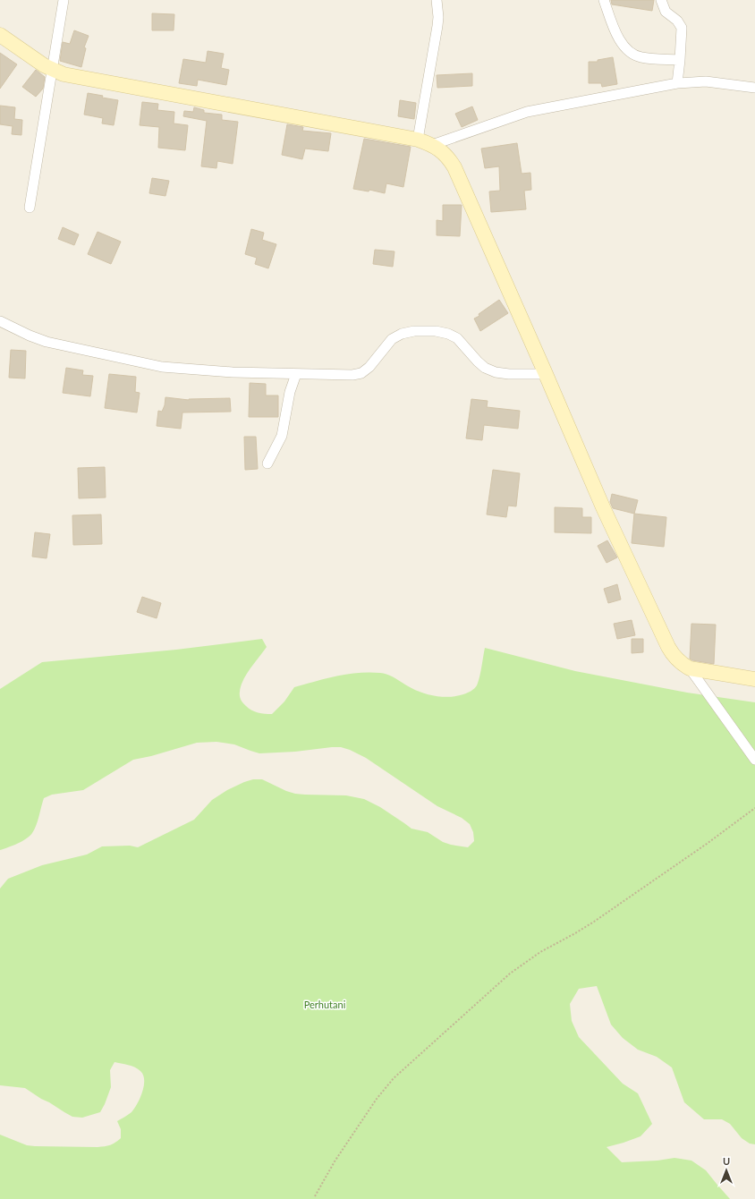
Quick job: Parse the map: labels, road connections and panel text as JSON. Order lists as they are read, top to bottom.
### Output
{
  "parks": ["Perhutani"],
  "north": "top"
}
